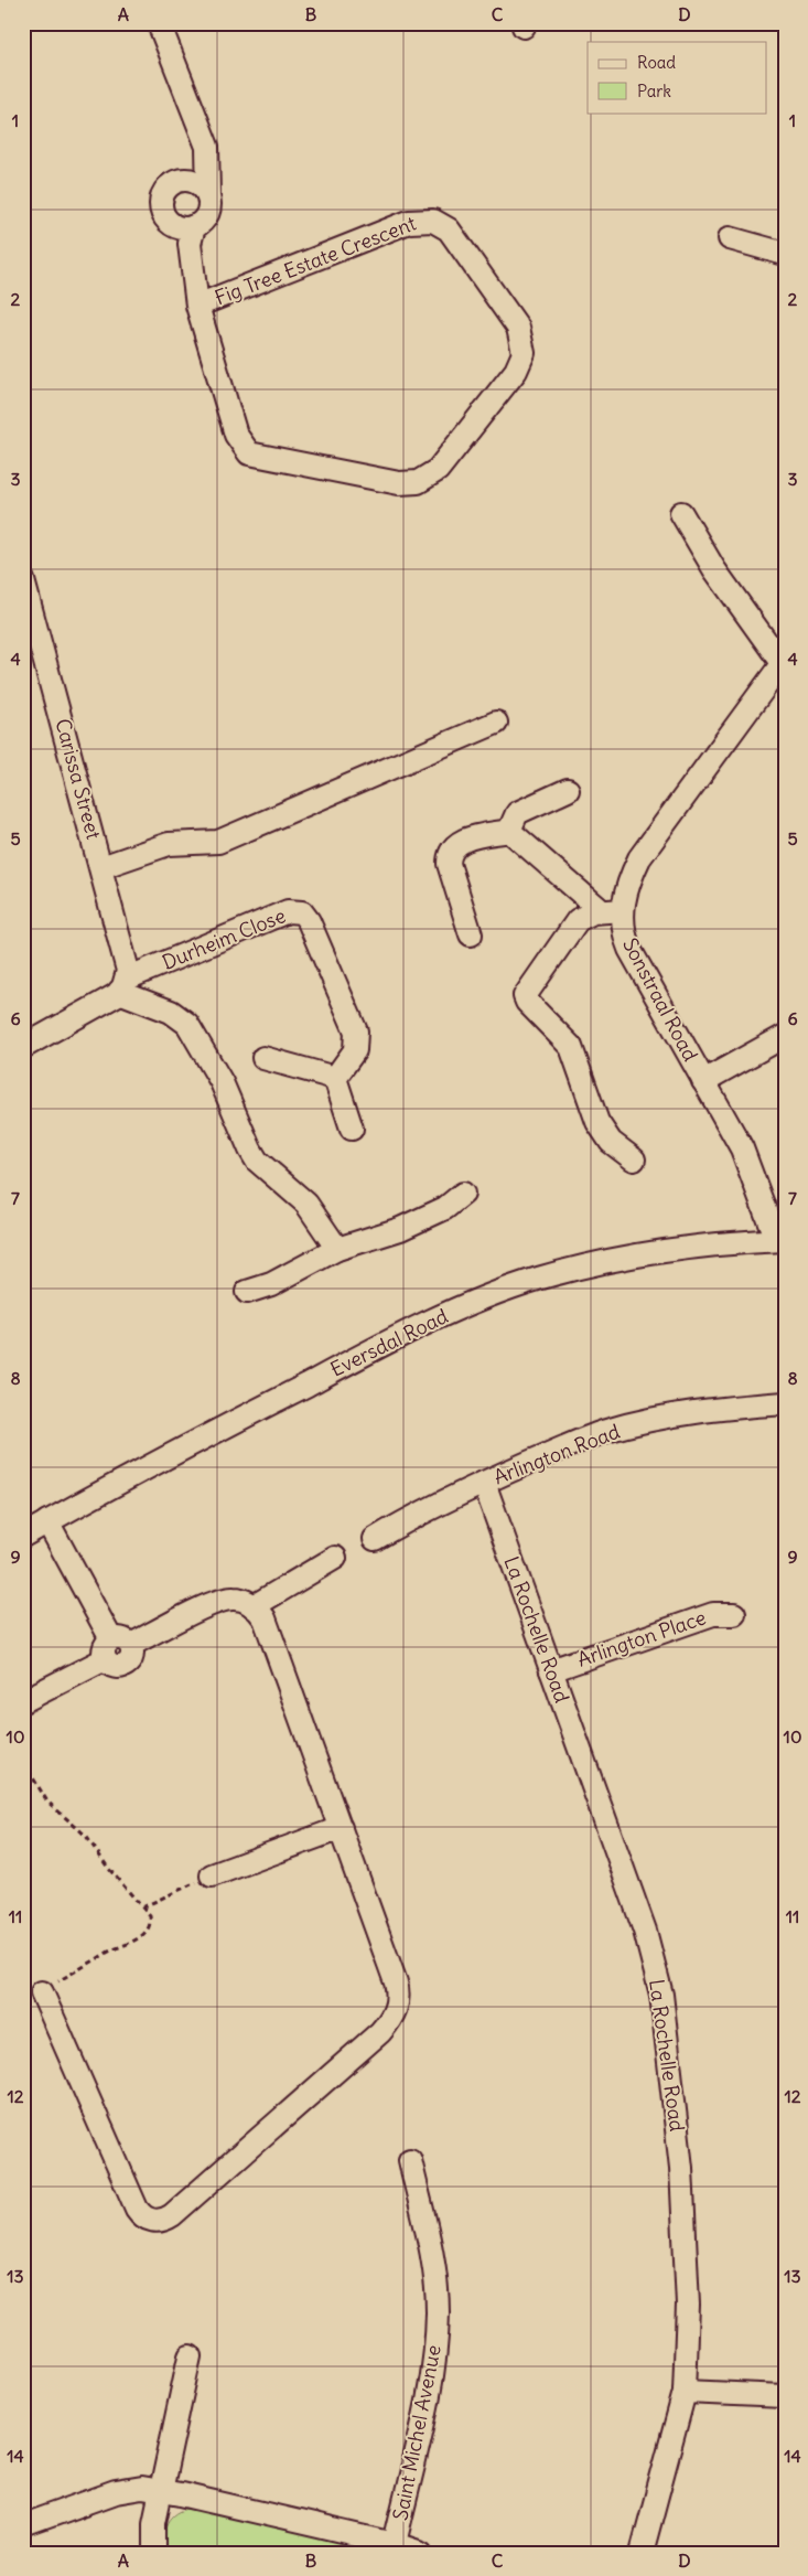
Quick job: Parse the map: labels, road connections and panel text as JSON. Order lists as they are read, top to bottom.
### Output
{
  "streets": {
    "street": [
      "Fig Tree Estate Crescent",
      "Carissa Street",
      "Durheim Close",
      "Sonstraal Road",
      "Eversdal Road",
      "Arlington Road",
      "La Rochelle Road",
      "Arlington Place",
      "Saint Michel Avenue"
    ]
  },
  "crossings": [
    ["Carissa Street", "Durheim Close"],
    ["Sonstraal Road", "Eversdal Road"],
    ["Arlington Road", "La Rochelle Road"],
    ["La Rochelle Road", "Arlington Place"]
  ],
  "legend": ["Road", "Park"],
  "grid": {
    "columns": [
      "A",
      "B",
      "C",
      "D"
    ],
    "rows": [
      "1",
      "2",
      "3",
      "4",
      "5",
      "6",
      "7",
      "8",
      "9",
      "10",
      "11",
      "12",
      "13",
      "14"
    ]
  }
}
